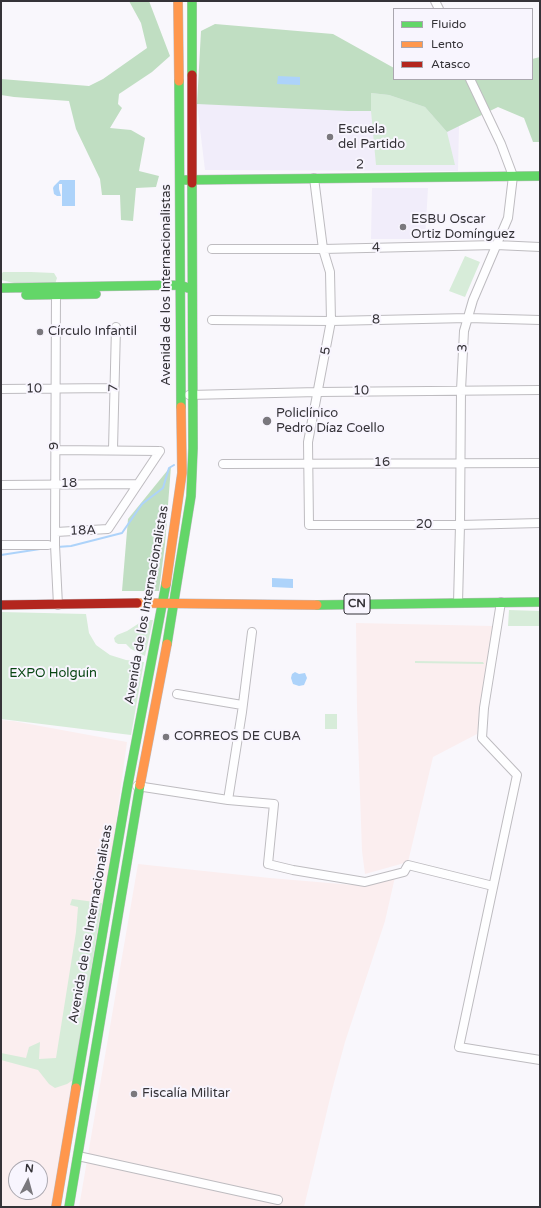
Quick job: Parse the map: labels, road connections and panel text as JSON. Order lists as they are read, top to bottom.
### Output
{
  "streets": {
    "main road": ["2", "Avenida de los Internacionalistas", "CN"],
    "street": [
      "4",
      "8",
      "3",
      "5",
      "7",
      "10",
      "9",
      "16",
      "18",
      "20",
      "18A"
    ]
  },
  "crossings": [
    ["2", "Avenida de los Internacionalistas"],
    ["2", "3"],
    ["2", "5"],
    ["4", "3"],
    ["4", "5"],
    ["Avenida de los Internacionalistas", "10"],
    ["Avenida de los Internacionalistas", "CN"],
    ["8", "3"],
    ["8", "5"],
    ["3", "10"],
    ["3", "16"],
    ["3", "20"],
    ["3", "CN"],
    ["5", "10"],
    ["5", "16"],
    ["5", "20"],
    ["7", "10"],
    ["10", "9"],
    ["9", "18"],
    ["9", "18A"],
    ["9", "CN"],
    ["18", "18A"]
  ],
  "parks": ["EXPO Holguín"],
  "places": [
    "Escuela del Partido",
    "ESBU Oscar Ortiz Domínguez",
    "Círculo Infantil",
    "Policlínico Pedro Díaz Coello",
    "CORREOS DE CUBA",
    "Fiscalía Militar"
  ],
  "legend": ["Fluido", "Lento", "Atasco"],
  "north": "top"
}
